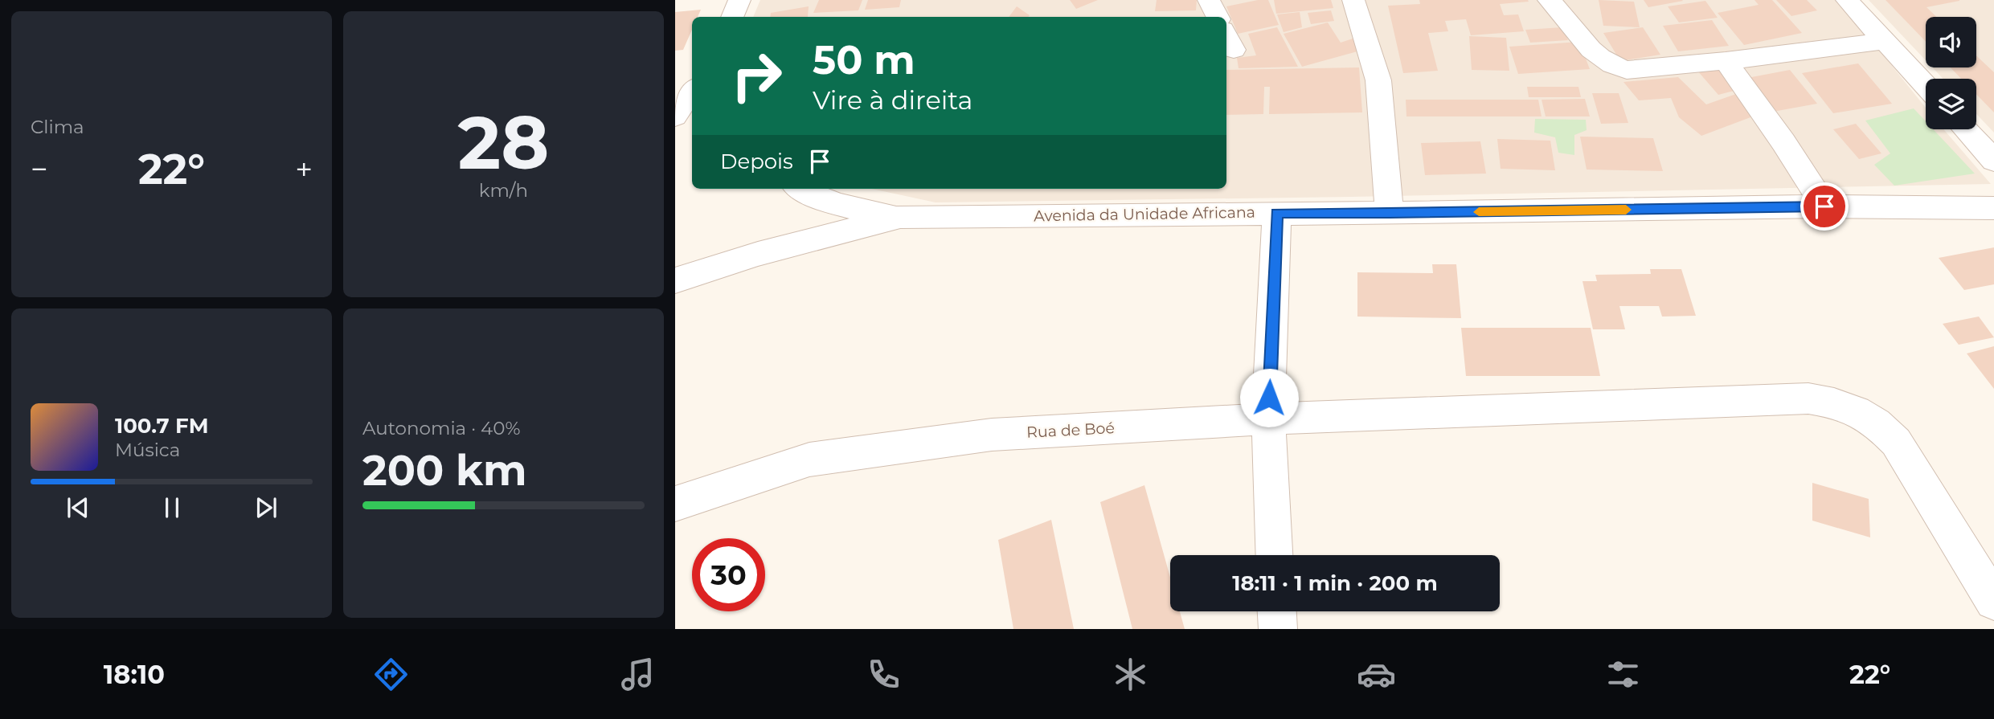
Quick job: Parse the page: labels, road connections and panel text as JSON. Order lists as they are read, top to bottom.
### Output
{
  "streets": {
    "street": ["Avenida da Unidade Africana", "Rua de Boé"]
  },
  "page": {
    "tile": [
      "Clima",
      ["28", "km/h"],
      ["Autonomia · 40%", "200 km"]
    ],
    "turn": ["50 m", "Vire à direita"],
    "then": "Depois",
    "heat": ["−", "22°", "+"],
    "song": ["100.7 FM", "Música"],
    "limit": "30",
    "trip": "18:11 · 1 min · 200 m",
    "tabs": ["18:10", "22°"]
  }
}
